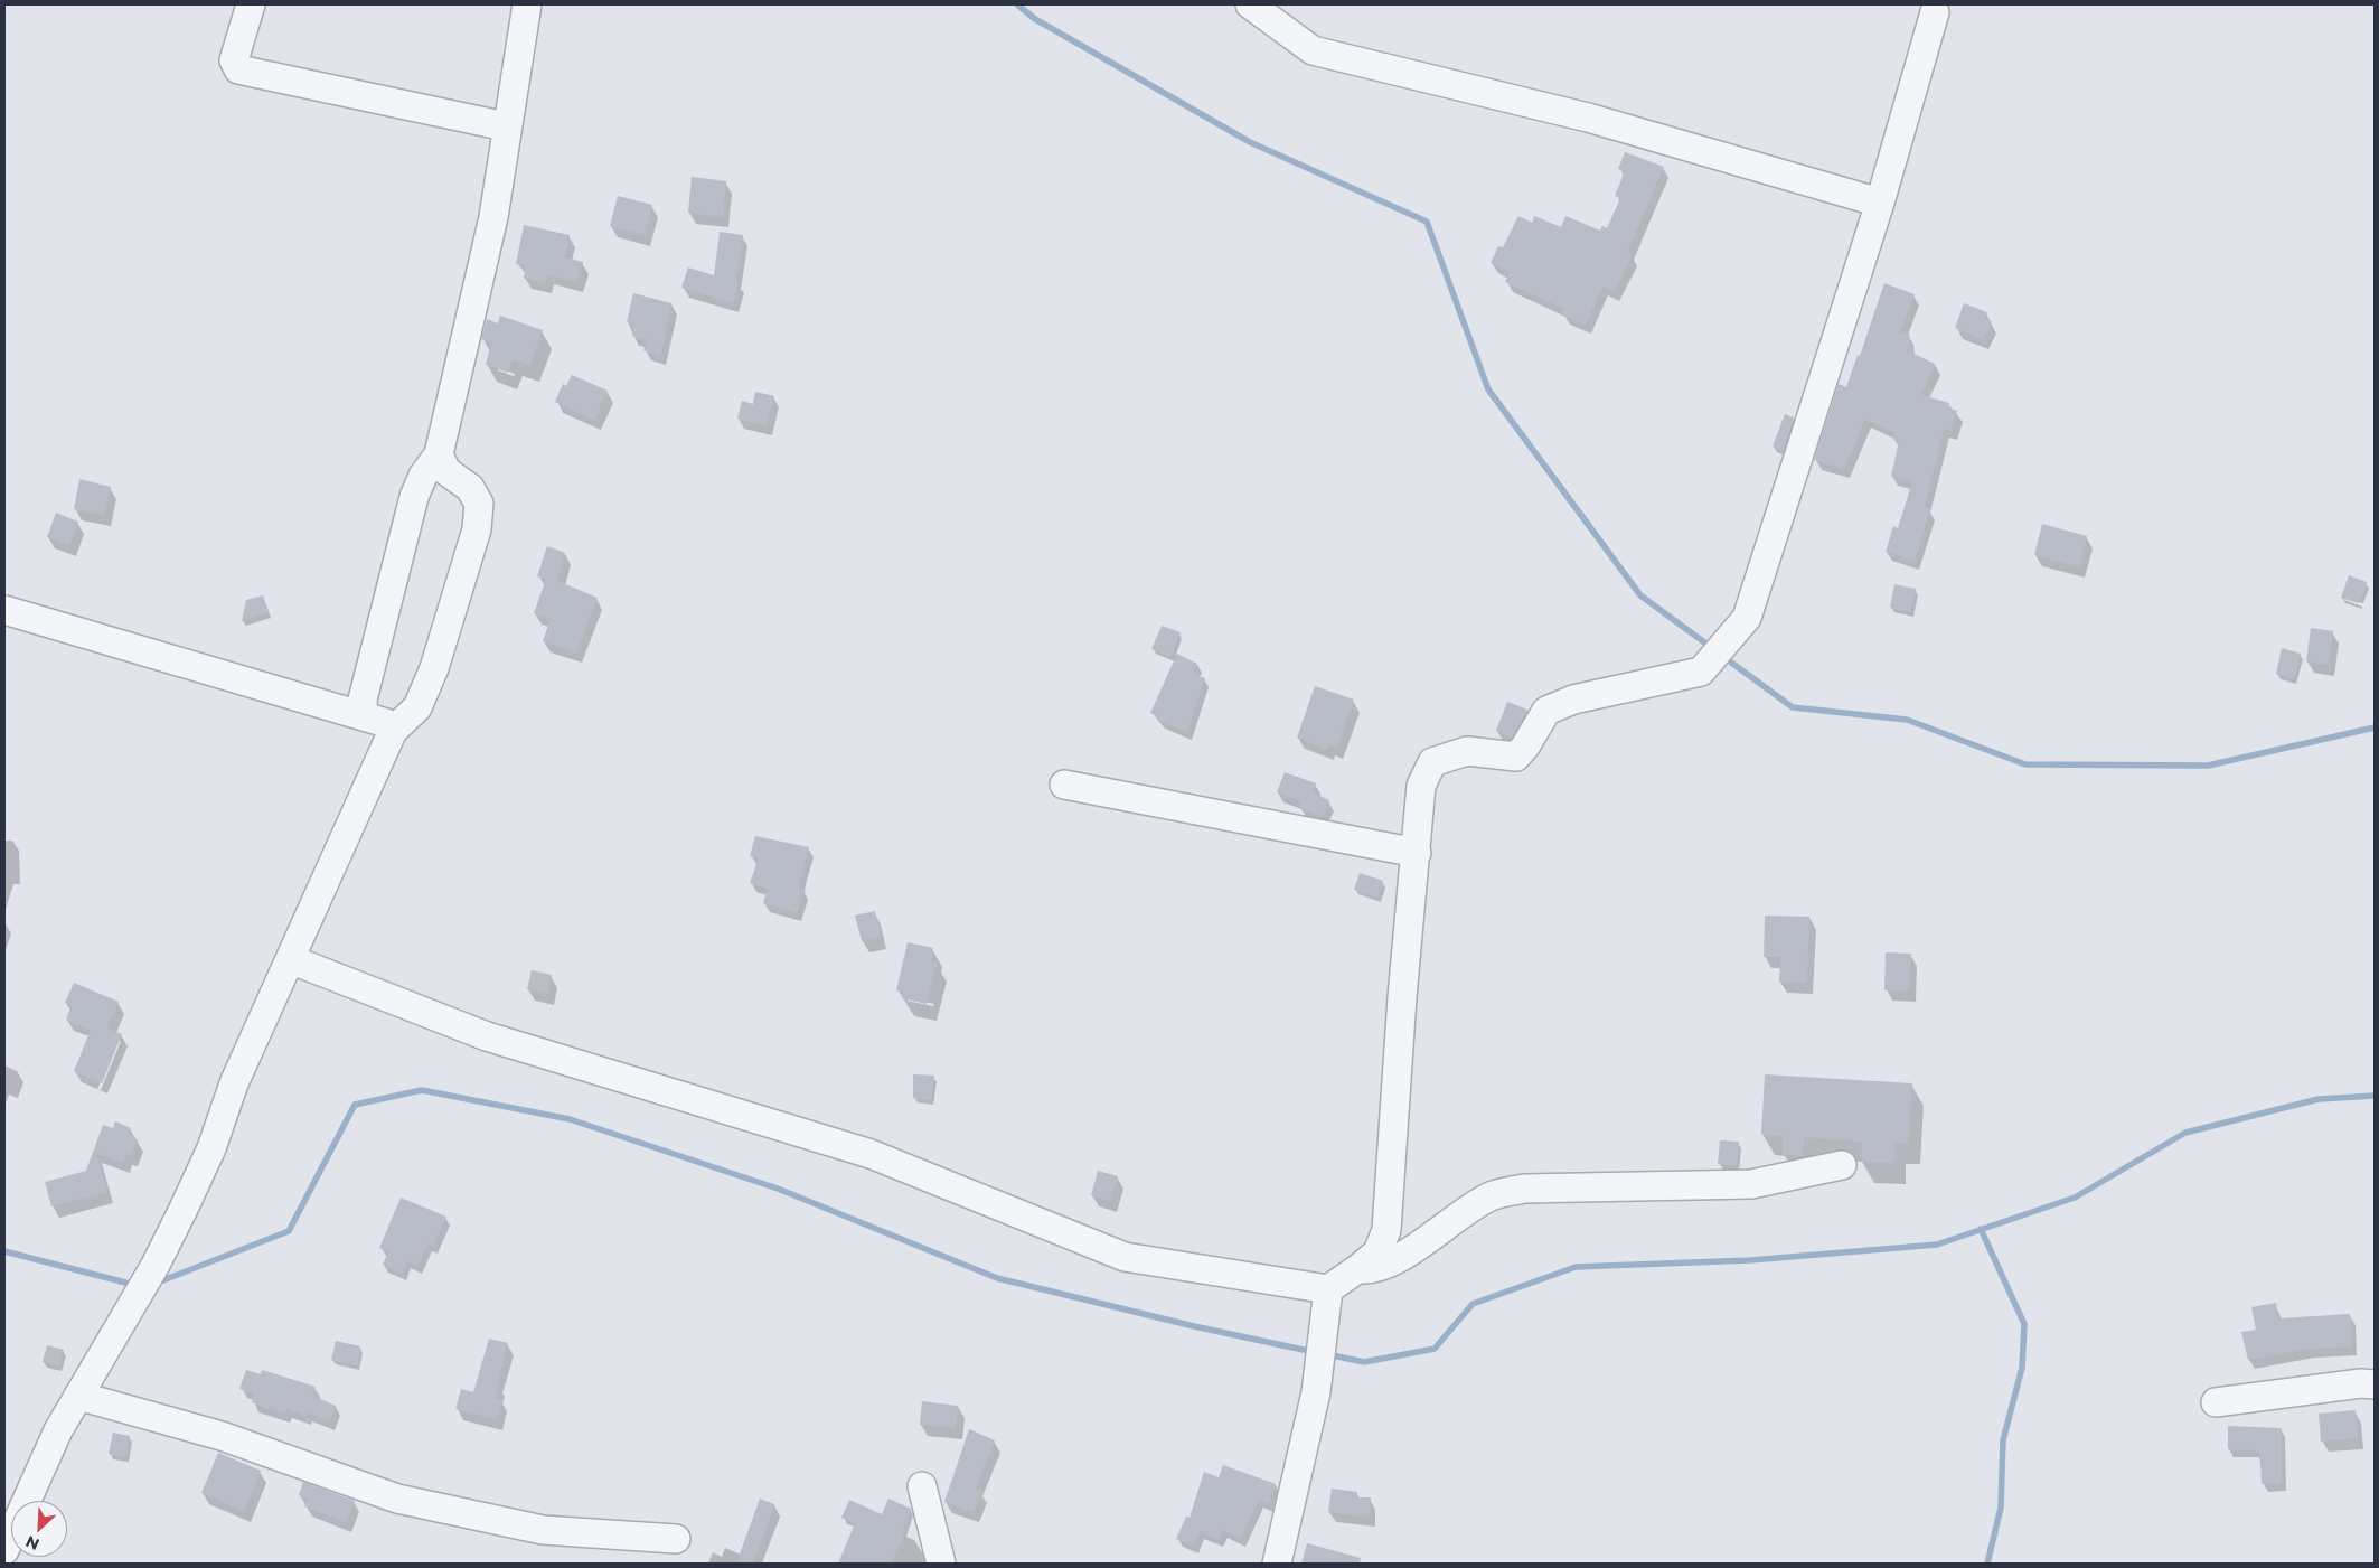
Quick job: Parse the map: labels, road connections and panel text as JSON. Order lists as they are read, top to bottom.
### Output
{
  "north": "bottom left"
}
